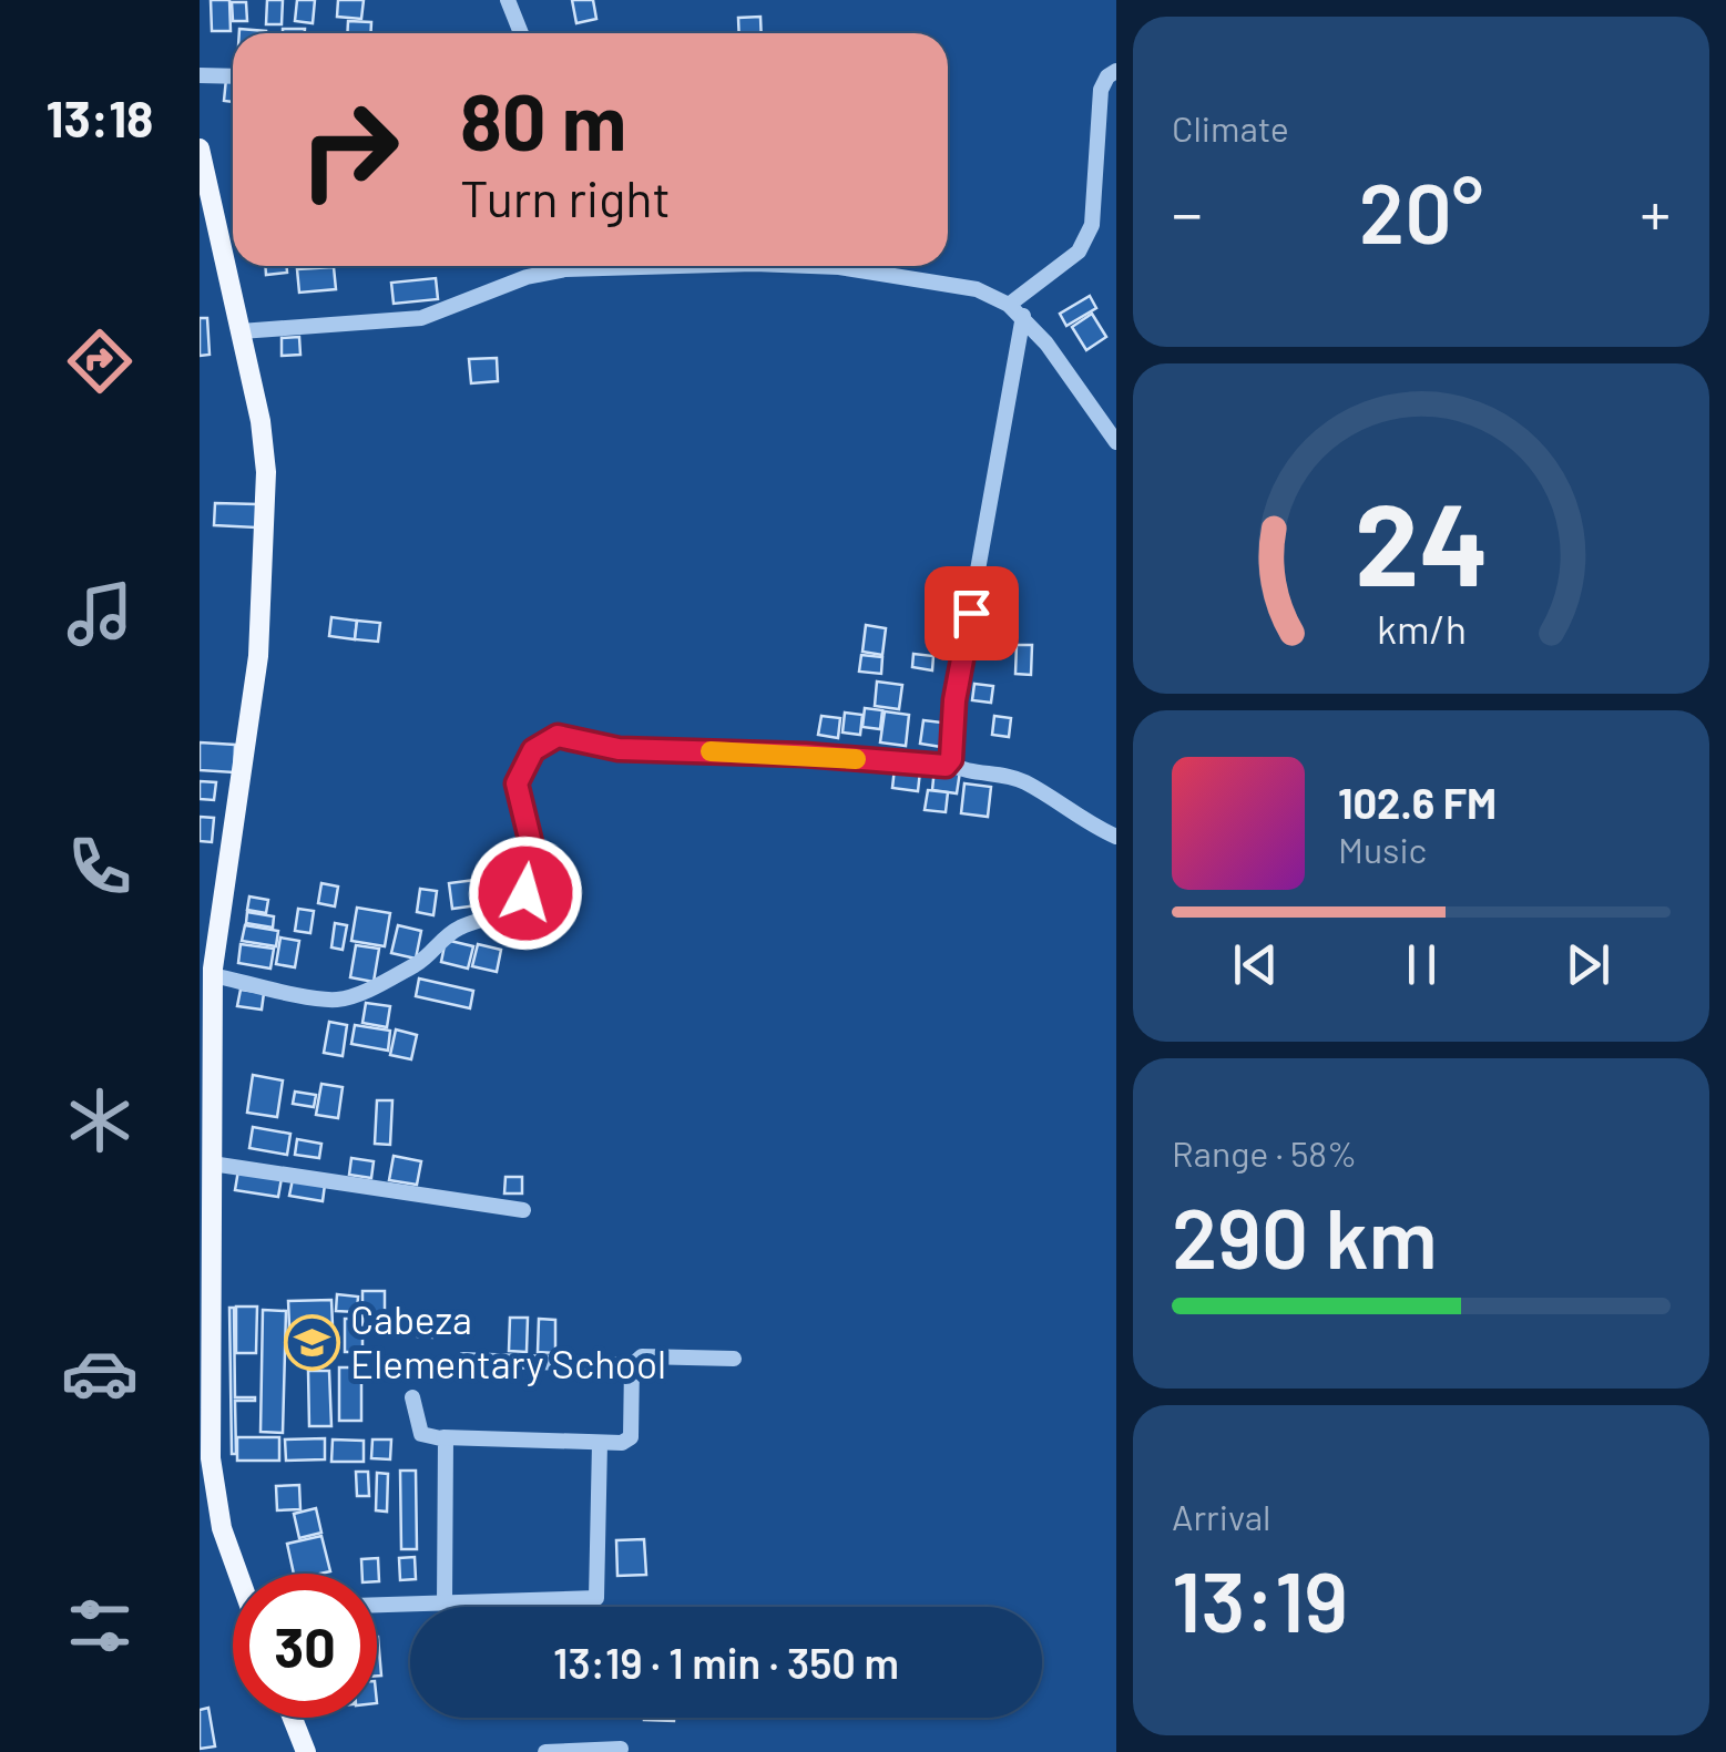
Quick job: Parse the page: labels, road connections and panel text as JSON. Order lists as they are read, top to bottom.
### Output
{
  "places": {
    "school or university": ["Cabeza Elementary School"]
  },
  "page": {
    "tabs": "13:18",
    "tile": [
      "Climate",
      ["Range · 58%", "290 km"],
      ["Arrival", "13:19"]
    ],
    "turn": ["80 m", "Turn right"],
    "heat": ["−", "20°", "+"],
    "song": ["102.6 FM", "Music"],
    "limit": "30",
    "trip": "13:19 · 1 min · 350 m",
    "gauge": ["24", "km/h"]
  }
}
